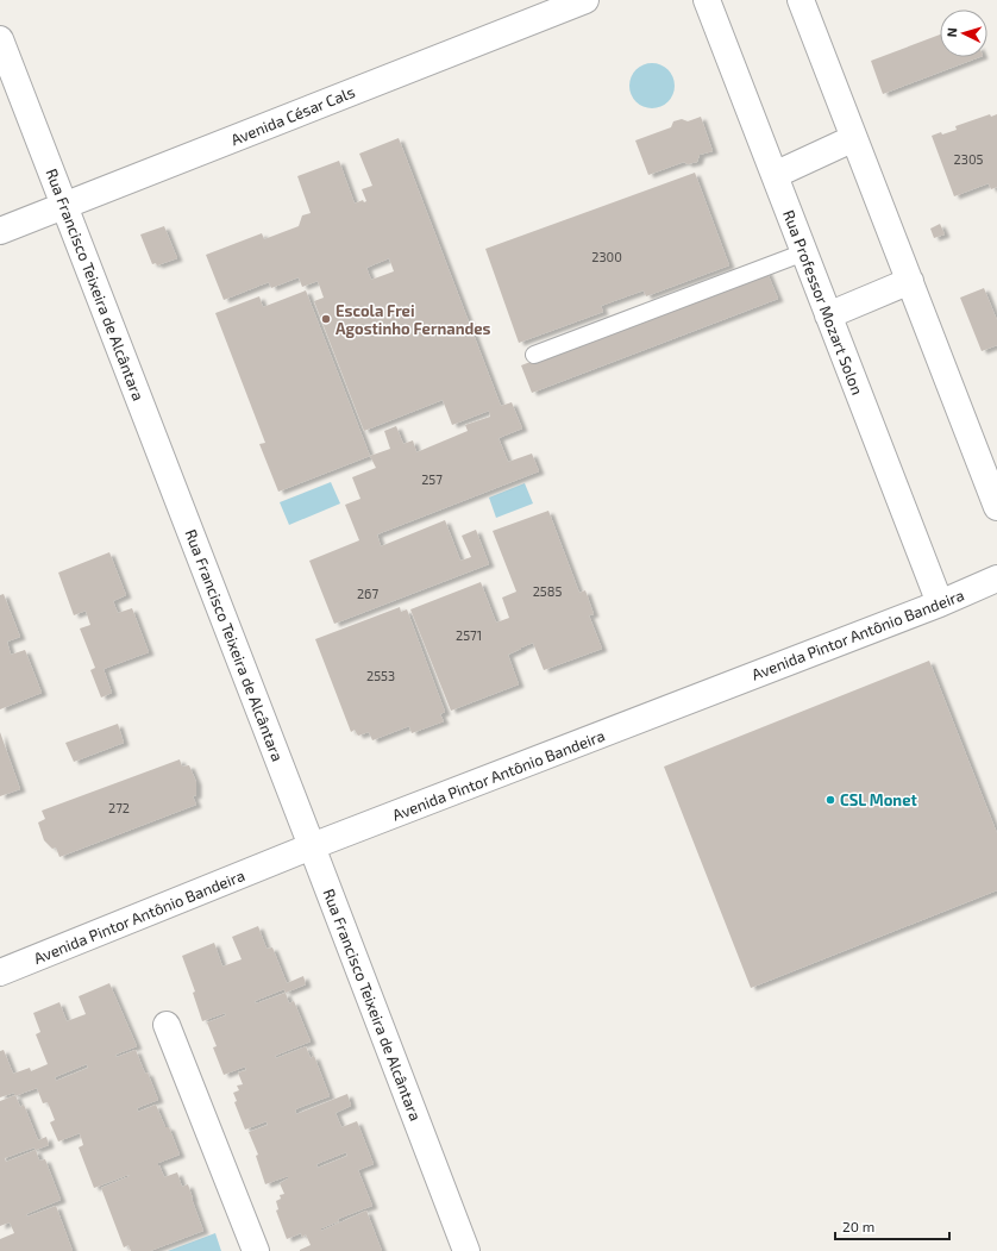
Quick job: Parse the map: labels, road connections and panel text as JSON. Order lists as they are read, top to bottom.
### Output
{
  "streets": {
    "street": [
      "Avenida César Cals",
      "Rua Francisco Teixeira de Alcântara",
      "Rua Professor Mozart Solon",
      "Avenida Pintor Antônio Bandeira"
    ]
  },
  "crossings": [
    ["Avenida César Cals", "Rua Francisco Teixeira de Alcântara"],
    ["Rua Francisco Teixeira de Alcântara", "Avenida Pintor Antônio Bandeira"],
    ["Rua Professor Mozart Solon", "Avenida Pintor Antônio Bandeira"]
  ],
  "places": ["Escola Frei Agostinho Fernandes", "CSL Monet"],
  "house_numbers": [
    "2305",
    "2300",
    "257",
    "2585",
    "267",
    "2571",
    "2553",
    "272"
  ],
  "scale_bar": "20 m",
  "north": "left"
}
